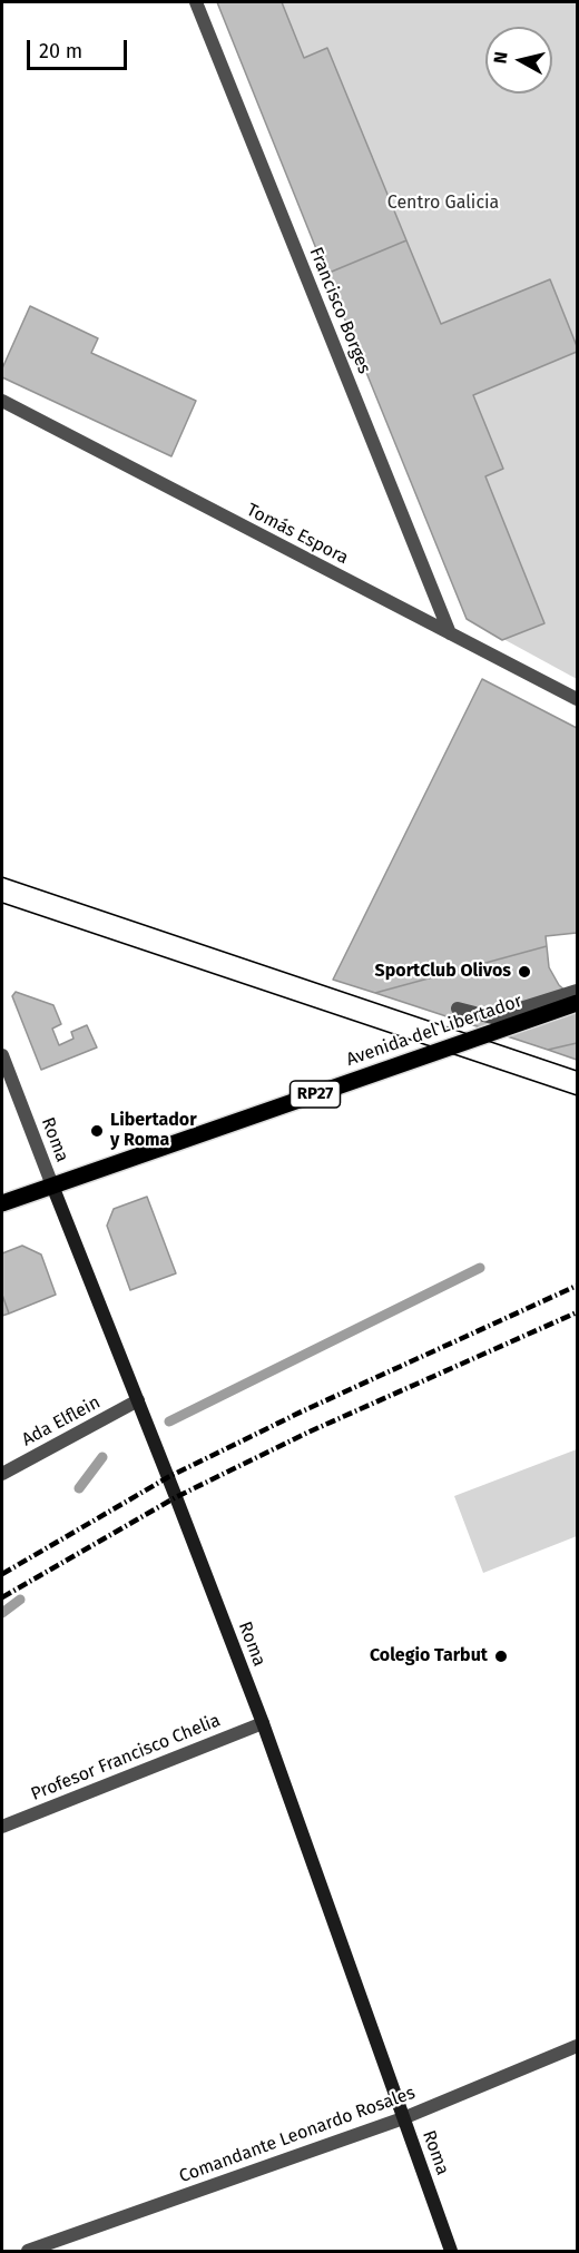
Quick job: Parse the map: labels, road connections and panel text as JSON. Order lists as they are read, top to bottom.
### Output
{
  "streets": {
    "main road": ["Avenida del Libertador", "RP27"],
    "street": [
      "Francisco Borges",
      "Tomás Espora",
      "Roma",
      "Ada Elflein",
      "Profesor Francisco Chelia",
      "Comandante Leonardo Rosales"
    ]
  },
  "crossings": [
    ["Francisco Borges", "Tomás Espora"],
    ["Avenida del Libertador", "Roma"],
    ["Roma", "Ada Elflein"],
    ["Roma", "Profesor Francisco Chelia"],
    ["Roma", "Comandante Leonardo Rosales"]
  ],
  "parks": ["Centro Galicia"],
  "places": ["SportClub Olivos", "Libertador y Roma", "Colegio Tarbut"],
  "scale_bar": "20 m",
  "north": "left"
}
